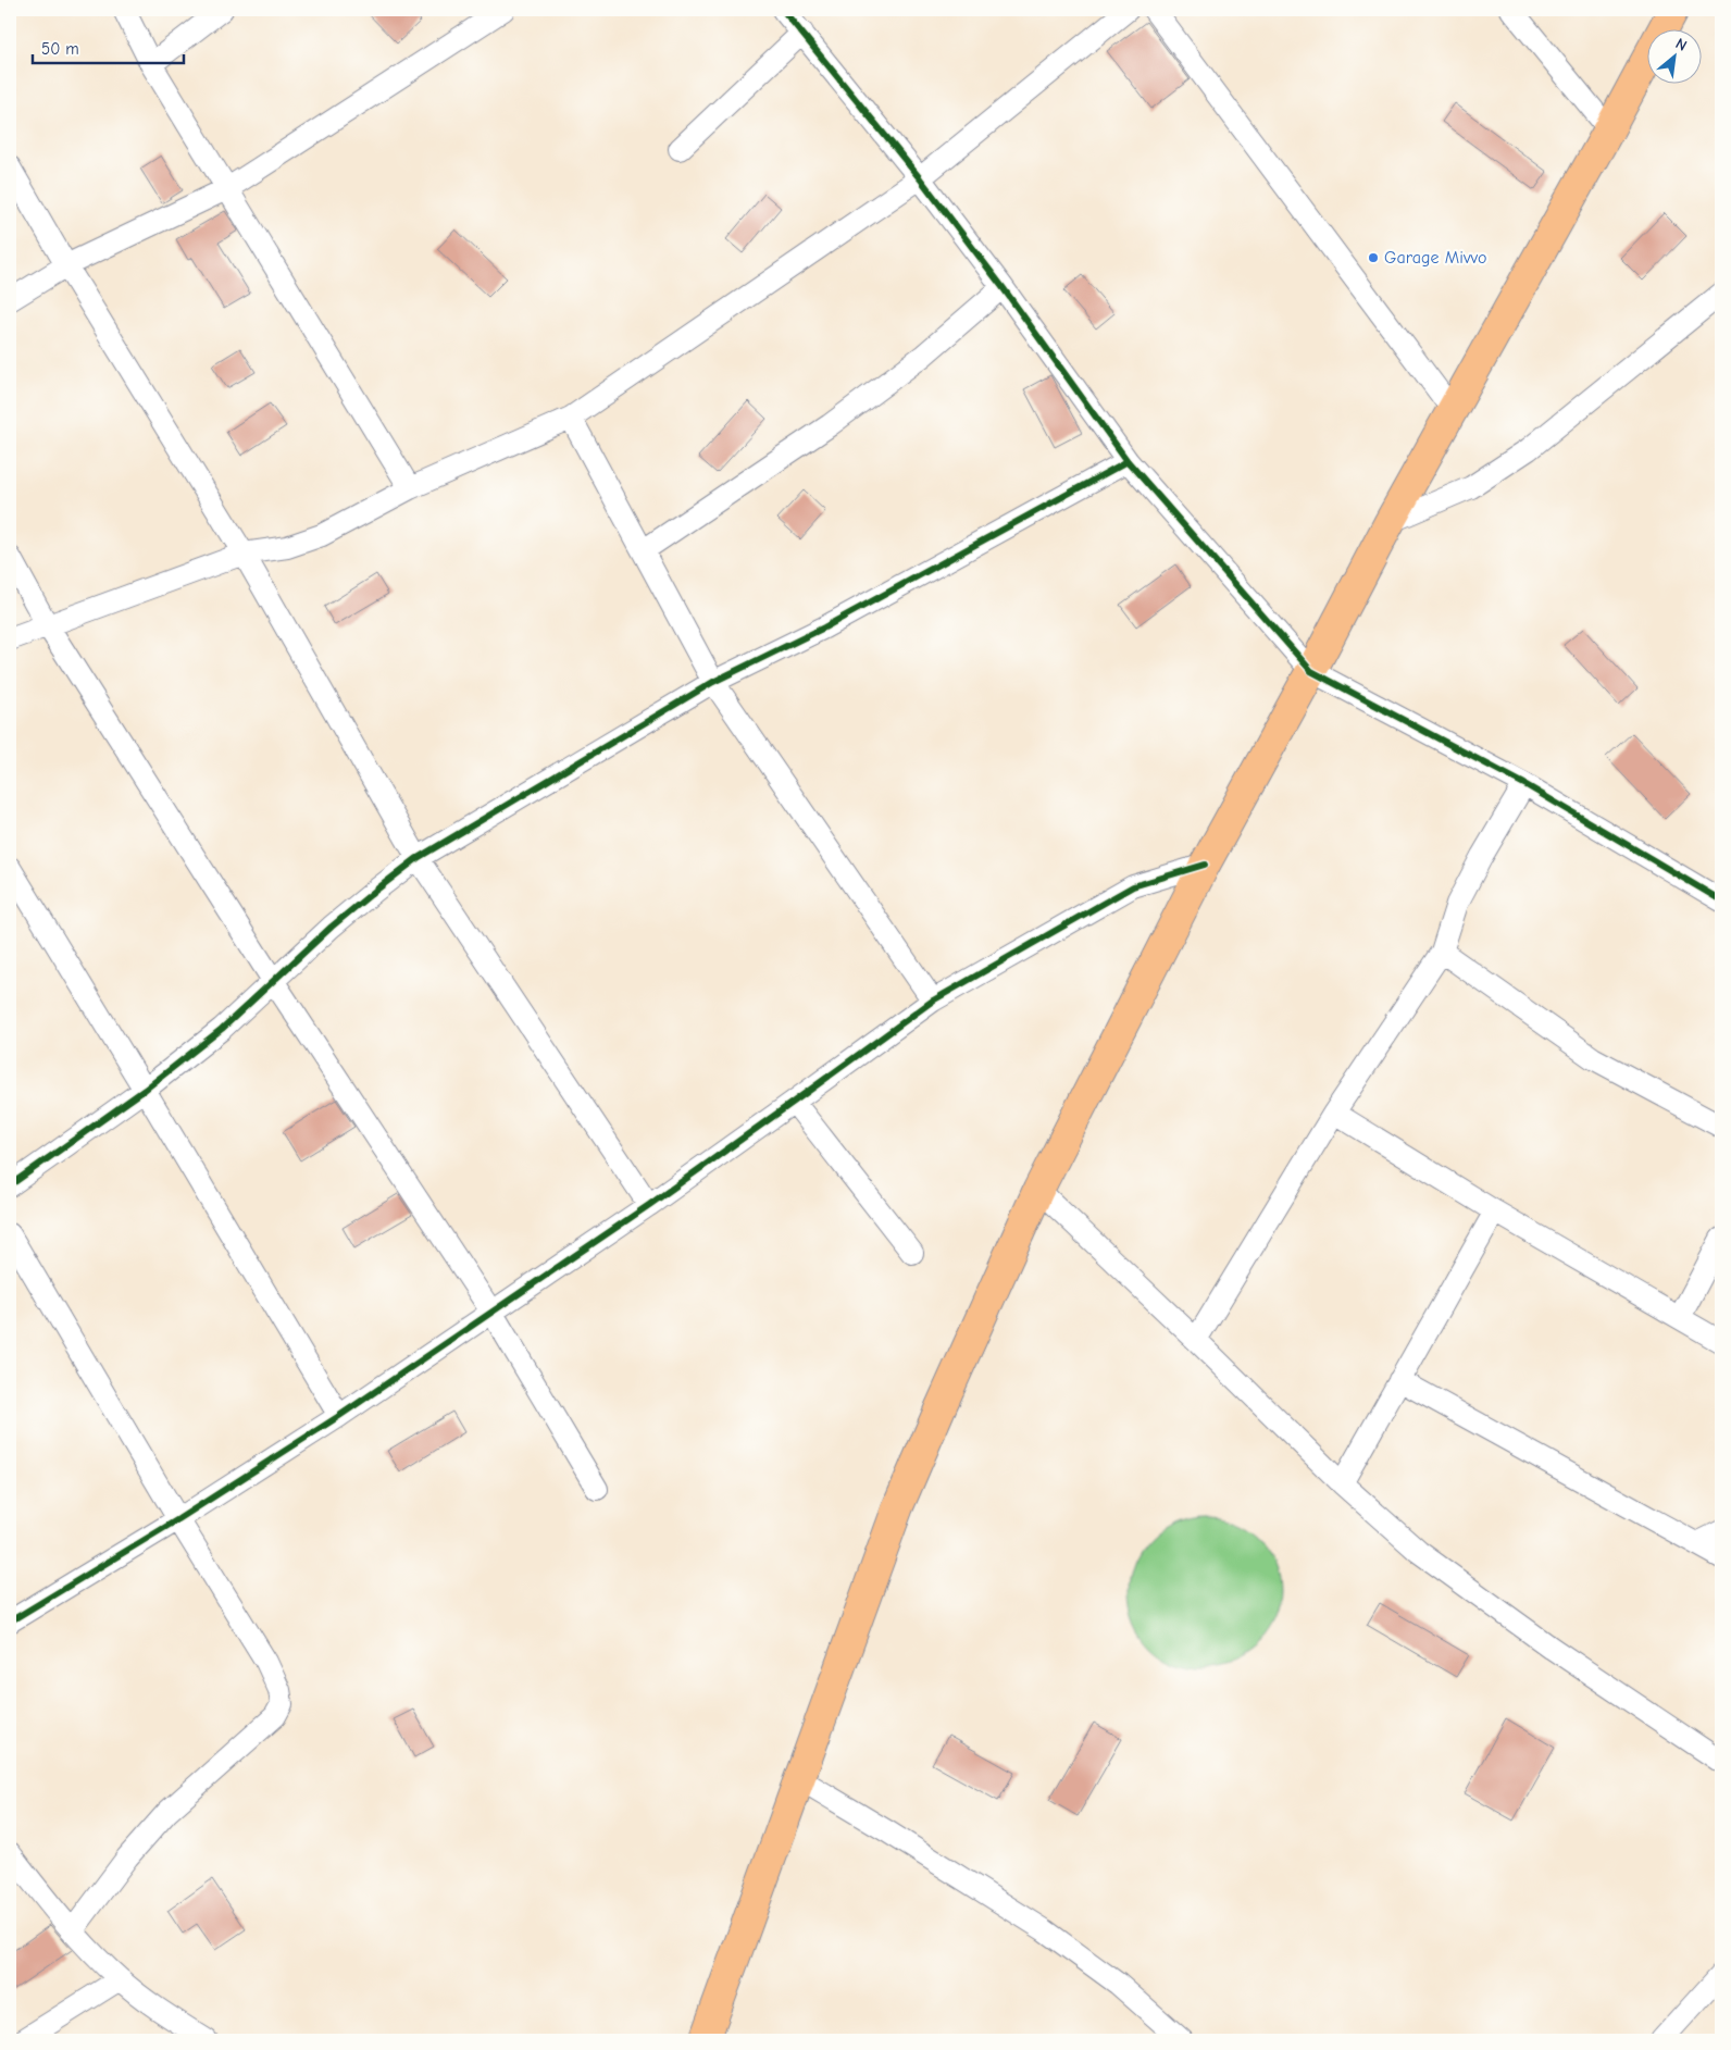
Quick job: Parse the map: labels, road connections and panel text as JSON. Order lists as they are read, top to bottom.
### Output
{
  "places": ["Garage Mivvo"],
  "scale_bar": "50 m",
  "north": "top right"
}
